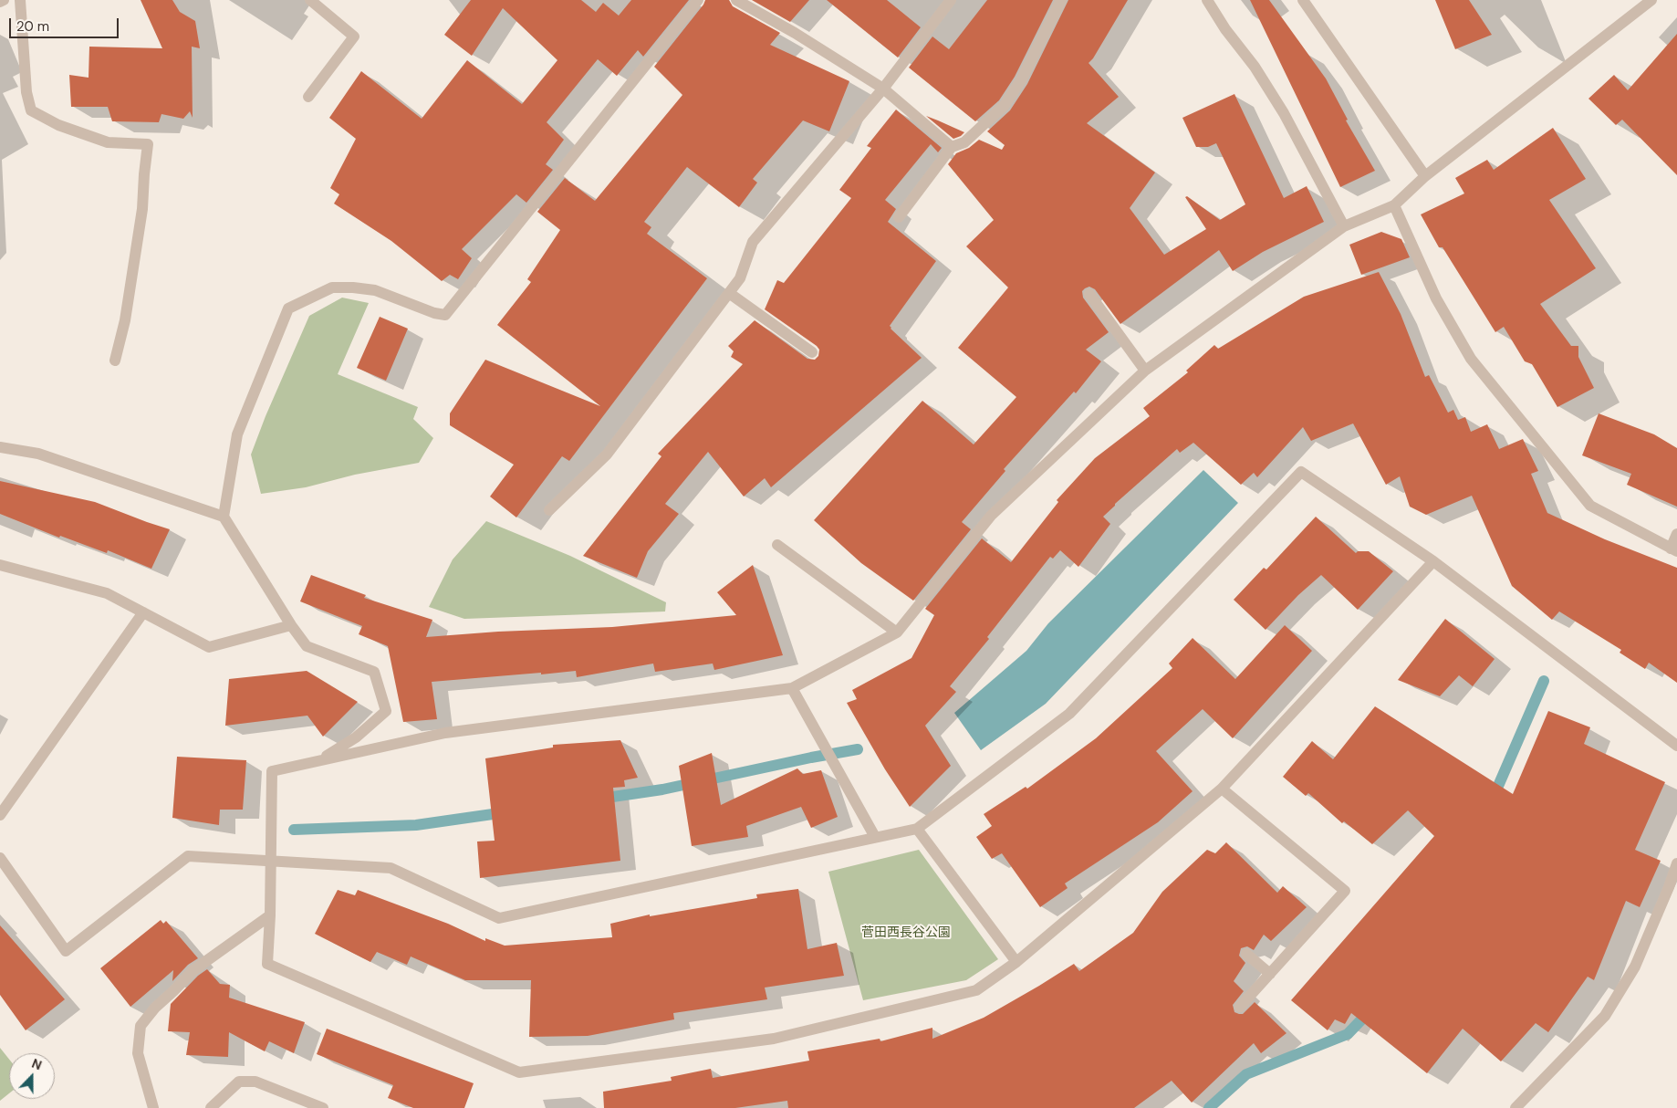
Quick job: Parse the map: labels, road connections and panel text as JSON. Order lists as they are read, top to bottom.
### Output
{
  "parks": ["菅田西長谷公園"],
  "scale_bar": "20 m",
  "north": "top"
}
